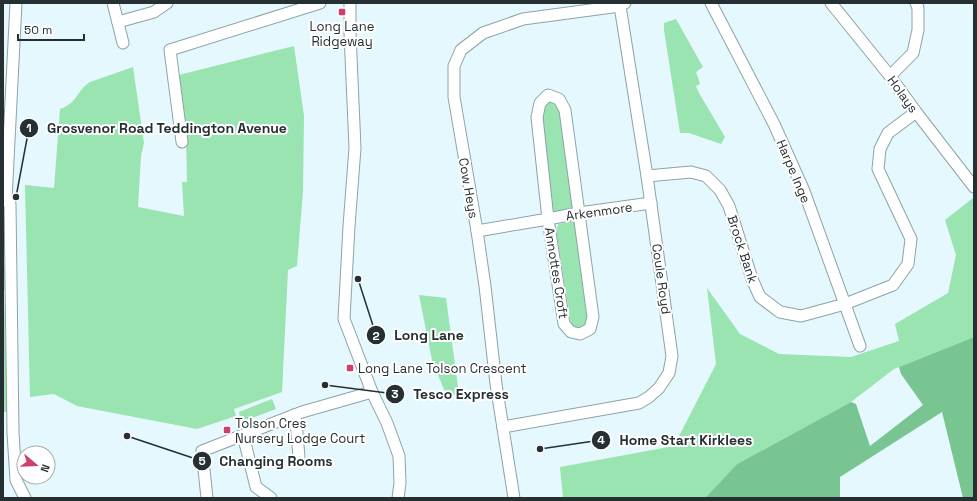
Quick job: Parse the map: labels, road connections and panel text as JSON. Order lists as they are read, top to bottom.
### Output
{
  "streets": {
    "street": [
      "Holays",
      "Harpe Inge",
      "Cow Heys",
      "Arkenmore",
      "Brock Bank",
      "Annottes Croft",
      "Coule Royd"
    ]
  },
  "crossings": [
    ["Holays", "Brock Bank"],
    ["Harpe Inge", "Brock Bank"],
    ["Cow Heys", "Arkenmore"],
    ["Cow Heys", "Coule Royd"],
    ["Arkenmore", "Annottes Croft"],
    ["Arkenmore", "Coule Royd"],
    ["Brock Bank", "Coule Royd"]
  ],
  "places": {
    "transit": ["Long Lane Ridgeway", "Long Lane Tolson Crescent", "Tolson Cres Nursery Lodge Court"],
    "other": [
      "Grosvenor Road Teddington Avenue",
      "Long Lane",
      "Tesco Express",
      "Changing Rooms",
      "Home Start Kirklees"
    ]
  },
  "scale_bar": "50 m",
  "north": "right"
}
